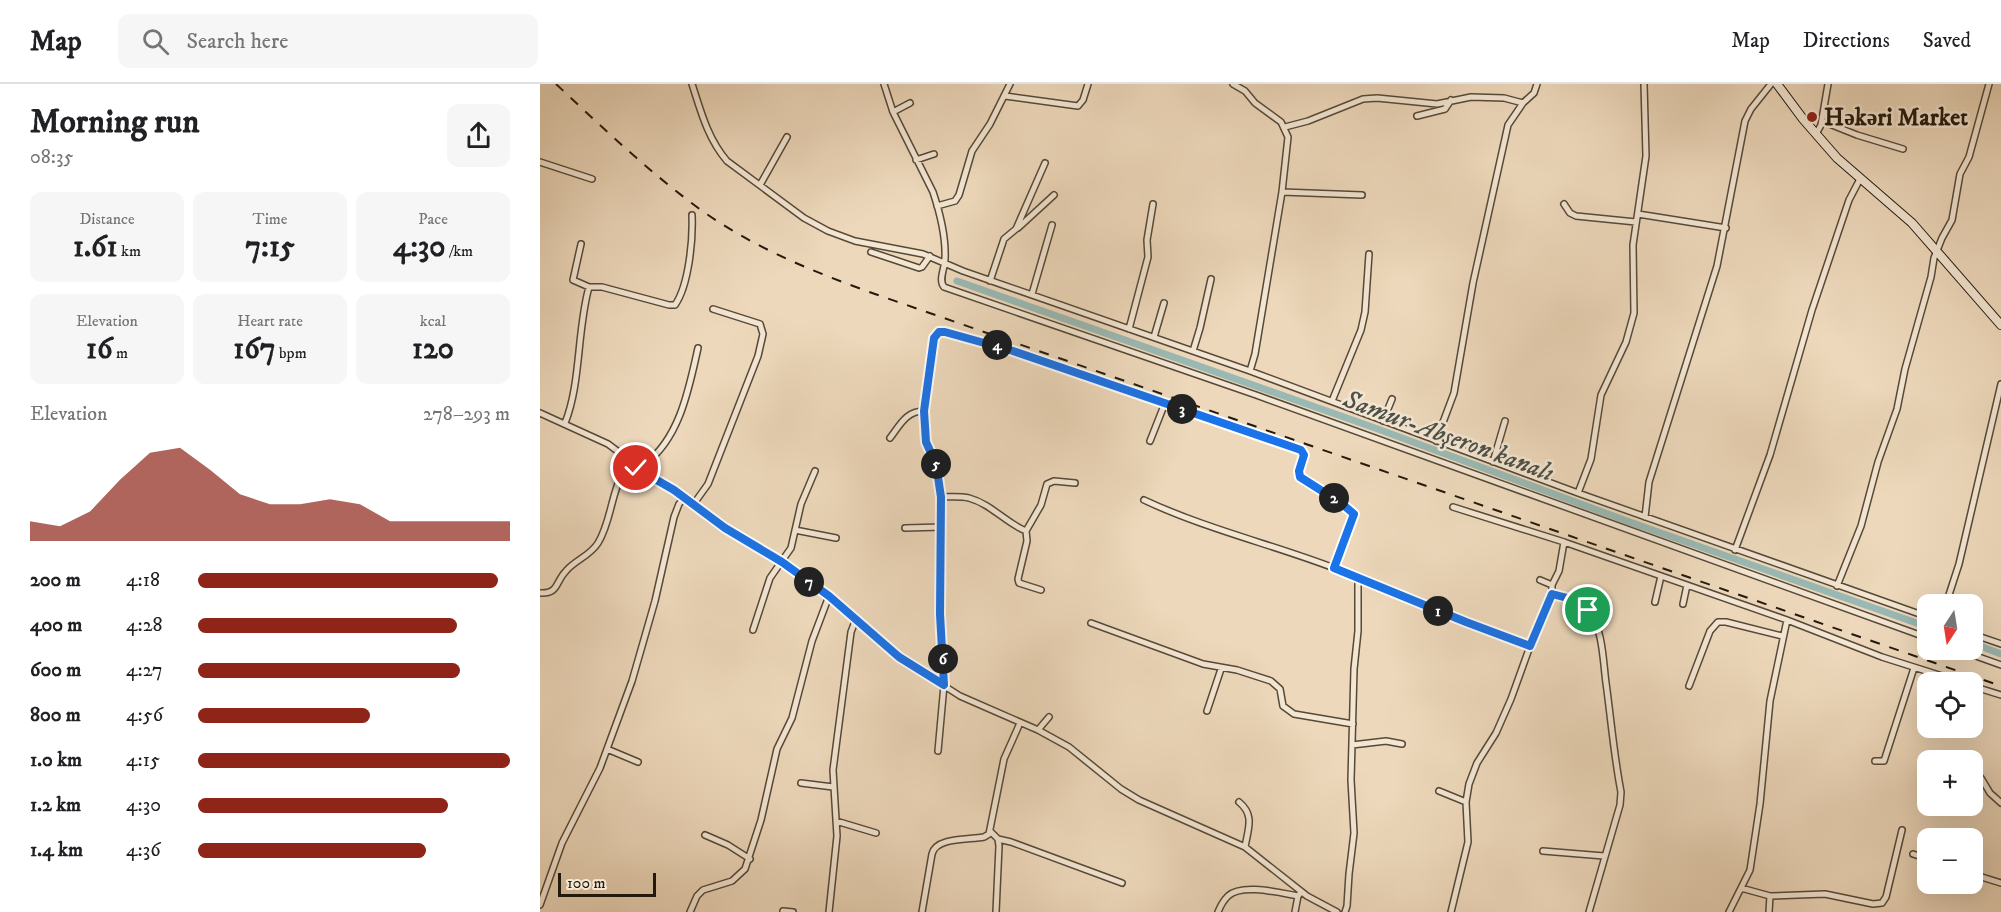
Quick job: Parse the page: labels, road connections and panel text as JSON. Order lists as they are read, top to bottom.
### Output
{
  "water": ["Samur-Abşeron kanalı"],
  "places": ["Həkəri Market"],
  "scale_bar": "100 m",
  "north": "bottom",
  "page": {
    "header": "Map",
    "search": "Search here",
    "nav": ["Map", "Directions", "Saved"],
    "heading": ["Morning run", "08:35"],
    "stats": [
      ["Distance", "1.61 km"],
      ["Time", "7:15"],
      ["Pace", "4:30 /km"],
      ["Elevation", "16 m"],
      ["Heart rate", "167 bpm"],
      ["kcal", "120"]
    ],
    "pins": [
      "4",
      "3",
      "5",
      "2",
      "7",
      "1",
      "6"
    ],
    "chart": ["Elevation", "278–293 m"],
    "list": [
      {
        "name": "200 m",
        "note": "4:18"
      },
      {
        "name": "400 m",
        "note": "4:28"
      },
      {
        "name": "600 m",
        "note": "4:27"
      },
      {
        "name": "800 m",
        "note": "4:56"
      },
      {
        "name": "1.0 km",
        "note": "4:15"
      },
      {
        "name": "1.2 km",
        "note": "4:30"
      },
      {
        "name": "1.4 km",
        "note": "4:36"
      }
    ],
    "map_buttons": ["+", "−"],
    "scale": "100 m"
  }
}
